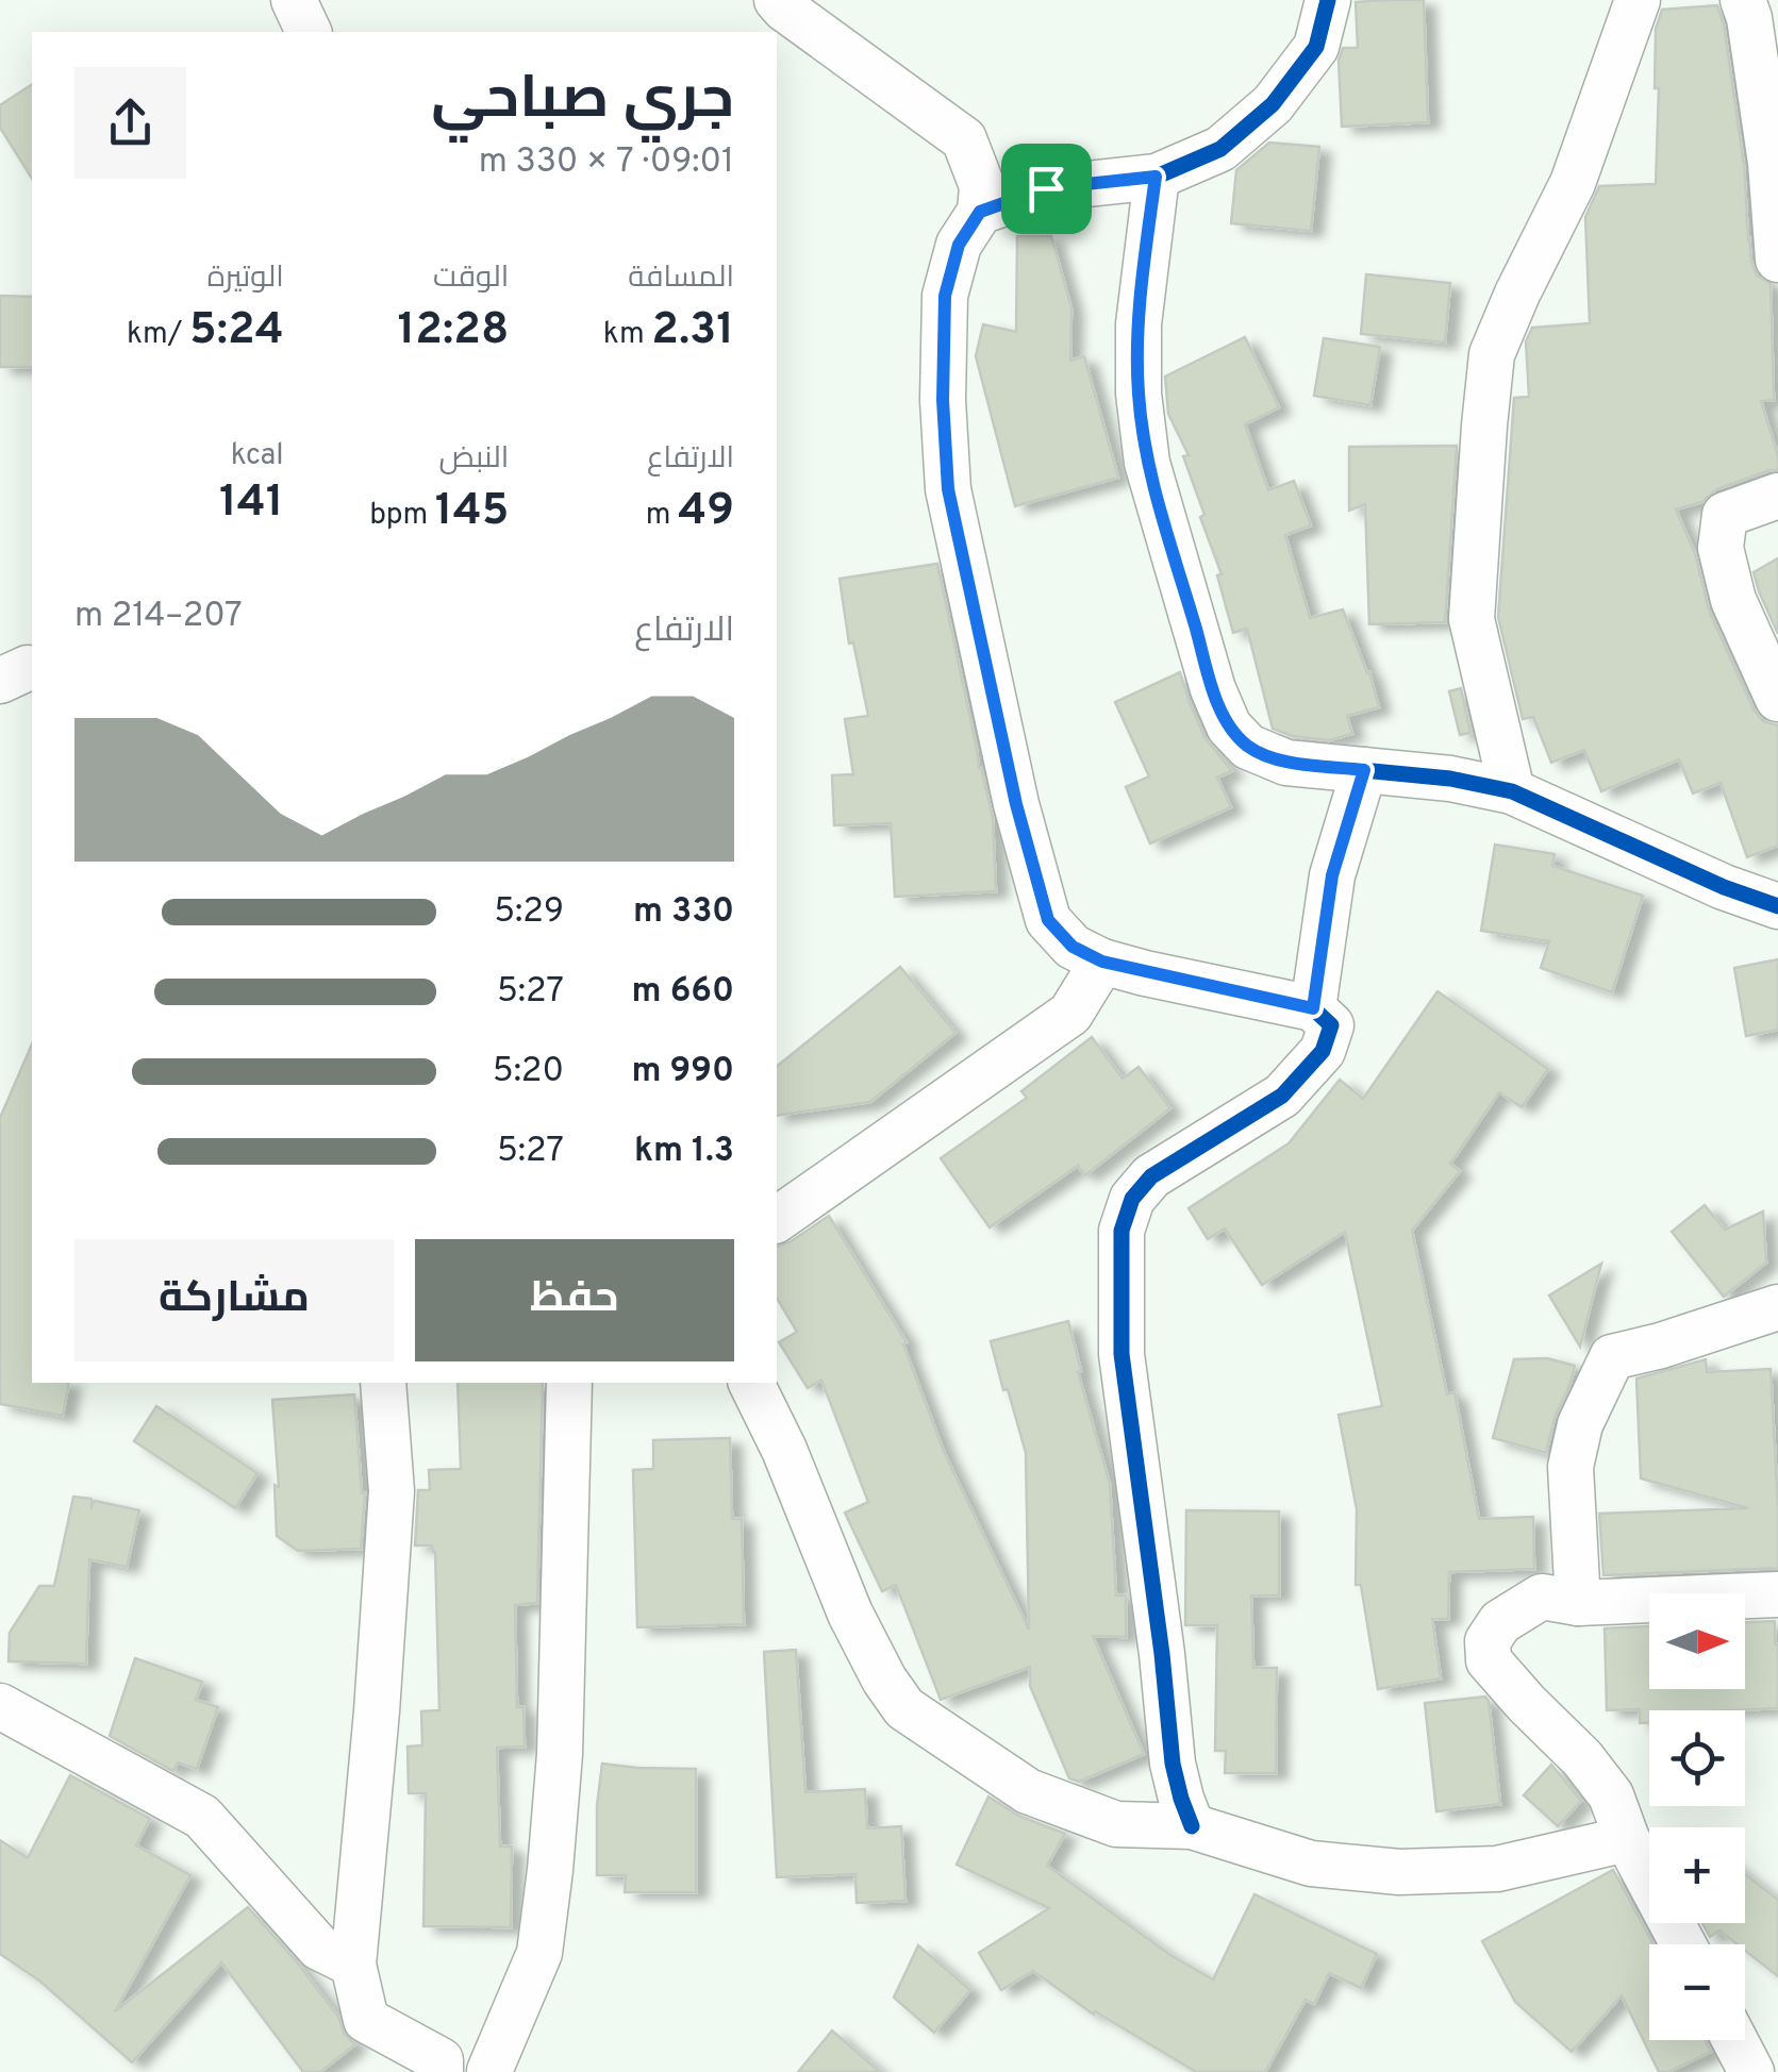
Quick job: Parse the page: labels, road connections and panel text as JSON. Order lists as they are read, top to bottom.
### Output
{
  "north": "right",
  "page": {
    "heading": ["جري صباحي", "09:01 · 7 × 330 m"],
    "stats": [
      ["المسافة", "2.31 km"],
      ["الوقت", "12:28"],
      ["الوتيرة", "5:24 /km"],
      ["الارتفاع", "49 m"],
      ["النبض", "145 bpm"],
      ["kcal", "141"]
    ],
    "chart": ["الارتفاع", "207–214 m"],
    "list": [
      {
        "name": "330 m",
        "note": "5:29"
      },
      {
        "name": "660 m",
        "note": "5:27"
      },
      {
        "name": "990 m",
        "note": "5:20"
      },
      {
        "name": "1.3 km",
        "note": "5:27"
      }
    ],
    "buttons": ["حفظ", "مشاركة"],
    "map_buttons": ["+", "−"]
  }
}
